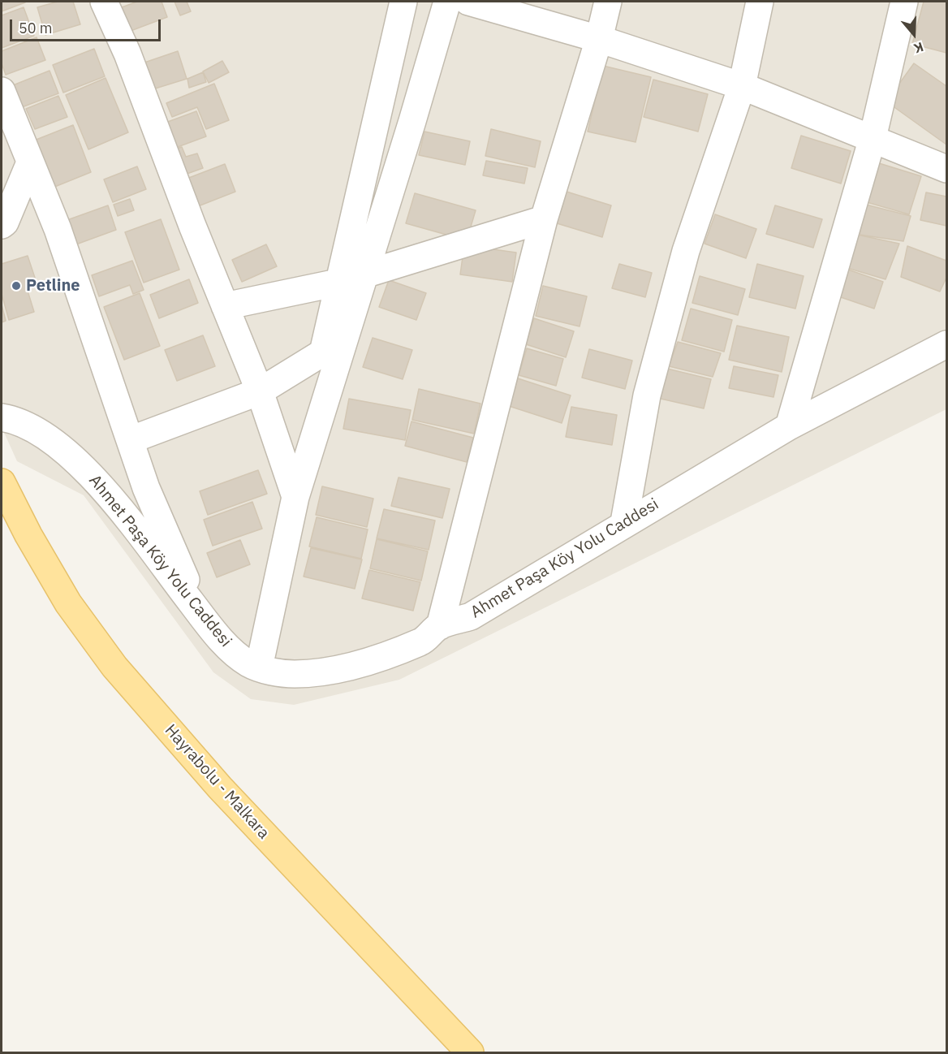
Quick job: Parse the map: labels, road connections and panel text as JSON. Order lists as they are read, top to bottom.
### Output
{
  "streets": {
    "main road": ["Hayrabolu - Malkara"],
    "street": ["Ahmet Paşa Köy Yolu Caddesi"]
  },
  "places": ["Petline"],
  "scale_bar": "50 m",
  "north": "bottom"
}
